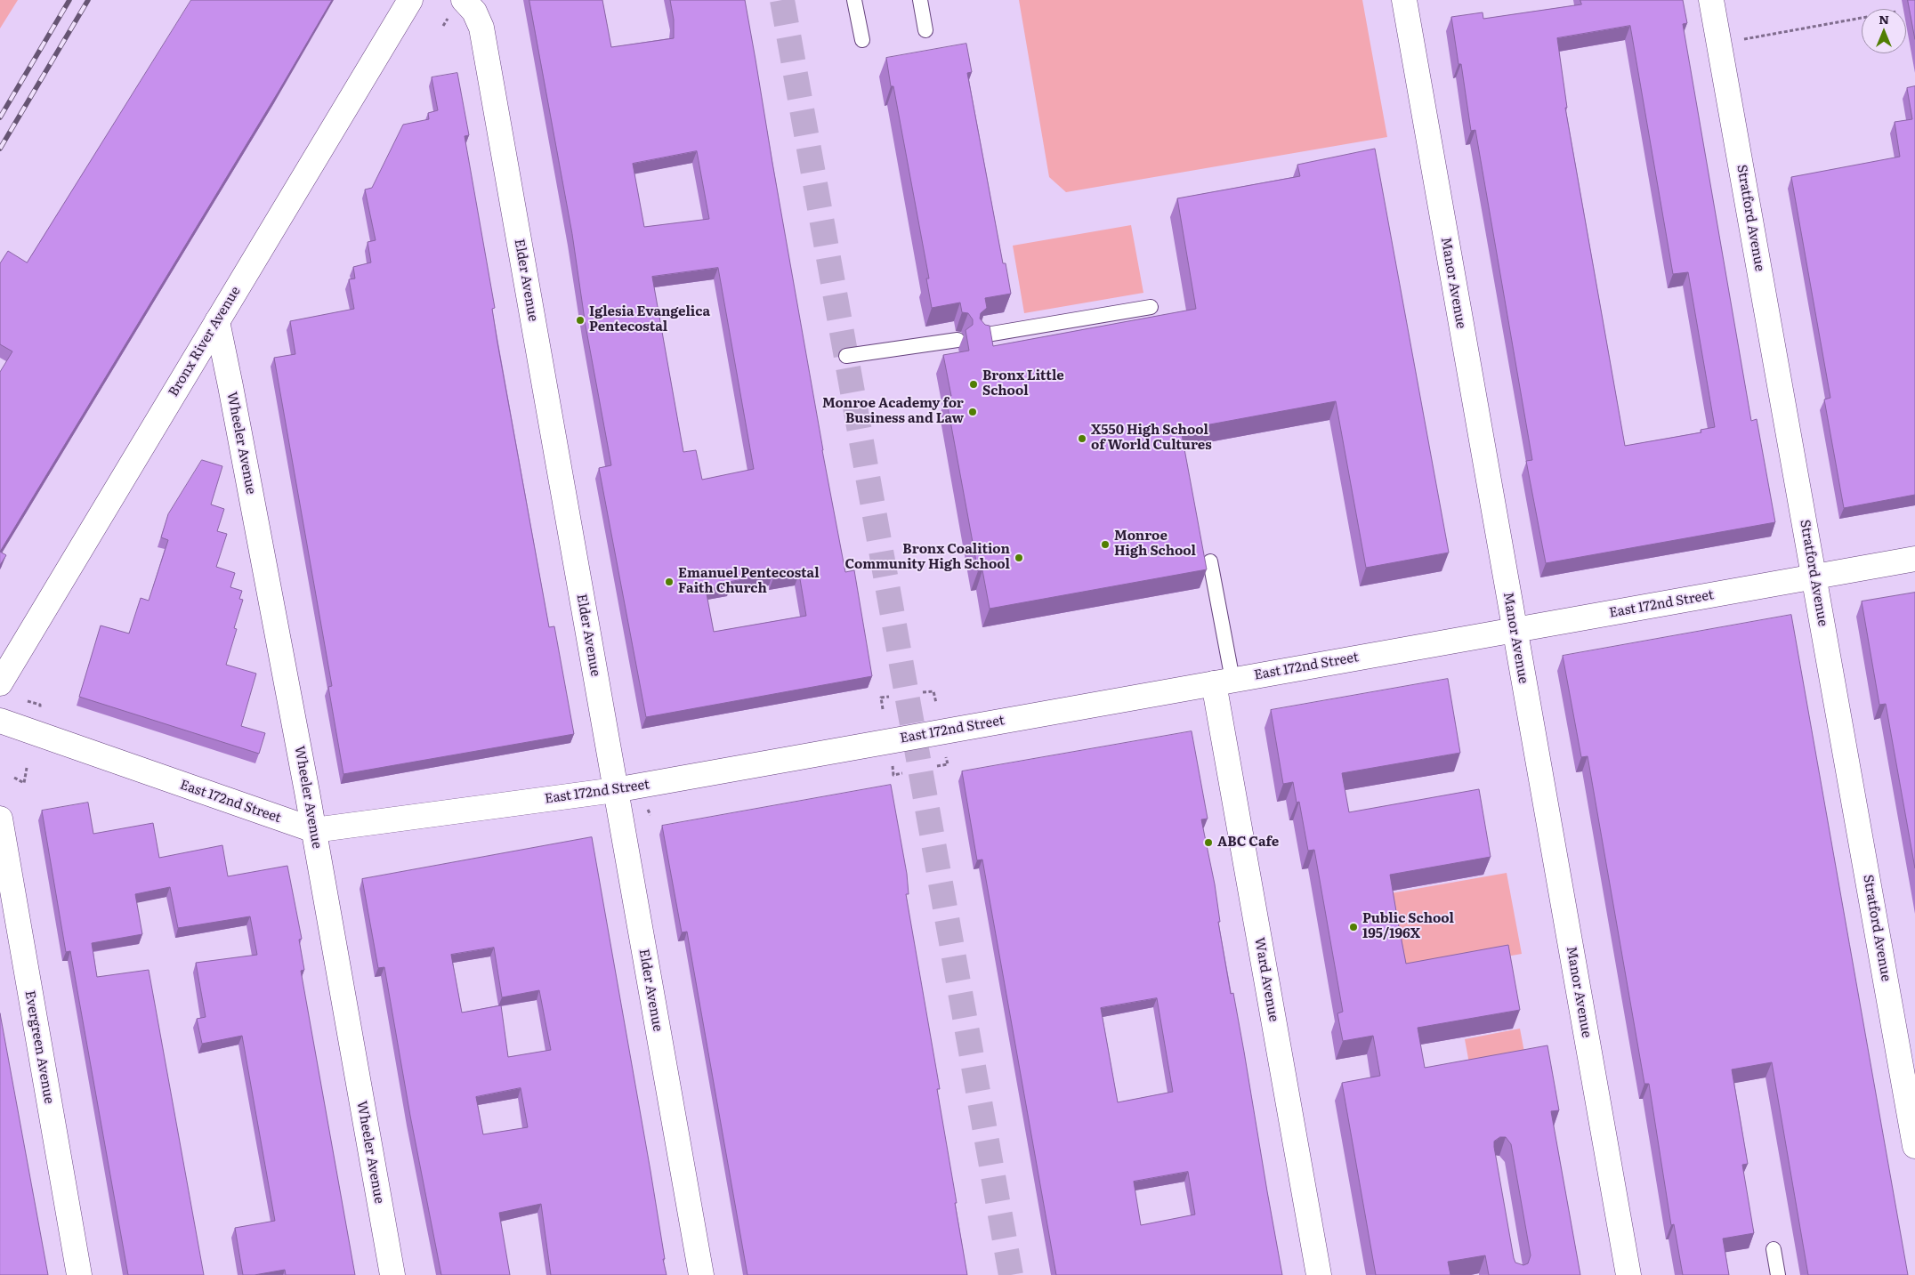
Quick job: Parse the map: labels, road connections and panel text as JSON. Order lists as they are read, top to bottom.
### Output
{
  "streets": {
    "street": [
      "Stratford Avenue",
      "Elder Avenue",
      "Manor Avenue",
      "Bronx River Avenue",
      "Wheeler Avenue",
      "East 172nd Street",
      "Ward Avenue",
      "Evergreen Avenue"
    ]
  },
  "crossings": [
    ["Stratford Avenue", "East 172nd Street"],
    ["Elder Avenue", "East 172nd Street"],
    ["Manor Avenue", "East 172nd Street"],
    ["Bronx River Avenue", "Wheeler Avenue"],
    ["Wheeler Avenue", "East 172nd Street"],
    ["East 172nd Street", "Ward Avenue"]
  ],
  "places": [
    "Iglesia Evangelica Pentecostal",
    "Bronx Little School",
    "Monroe Academy for Business and Law",
    "X550 High School of World Cultures",
    "Monroe High School",
    "Bronx Coalition Community High School",
    "Emanuel Pentecostal Faith Church",
    "ABC Cafe",
    "Public School 195/196X"
  ],
  "north": "top"
}
